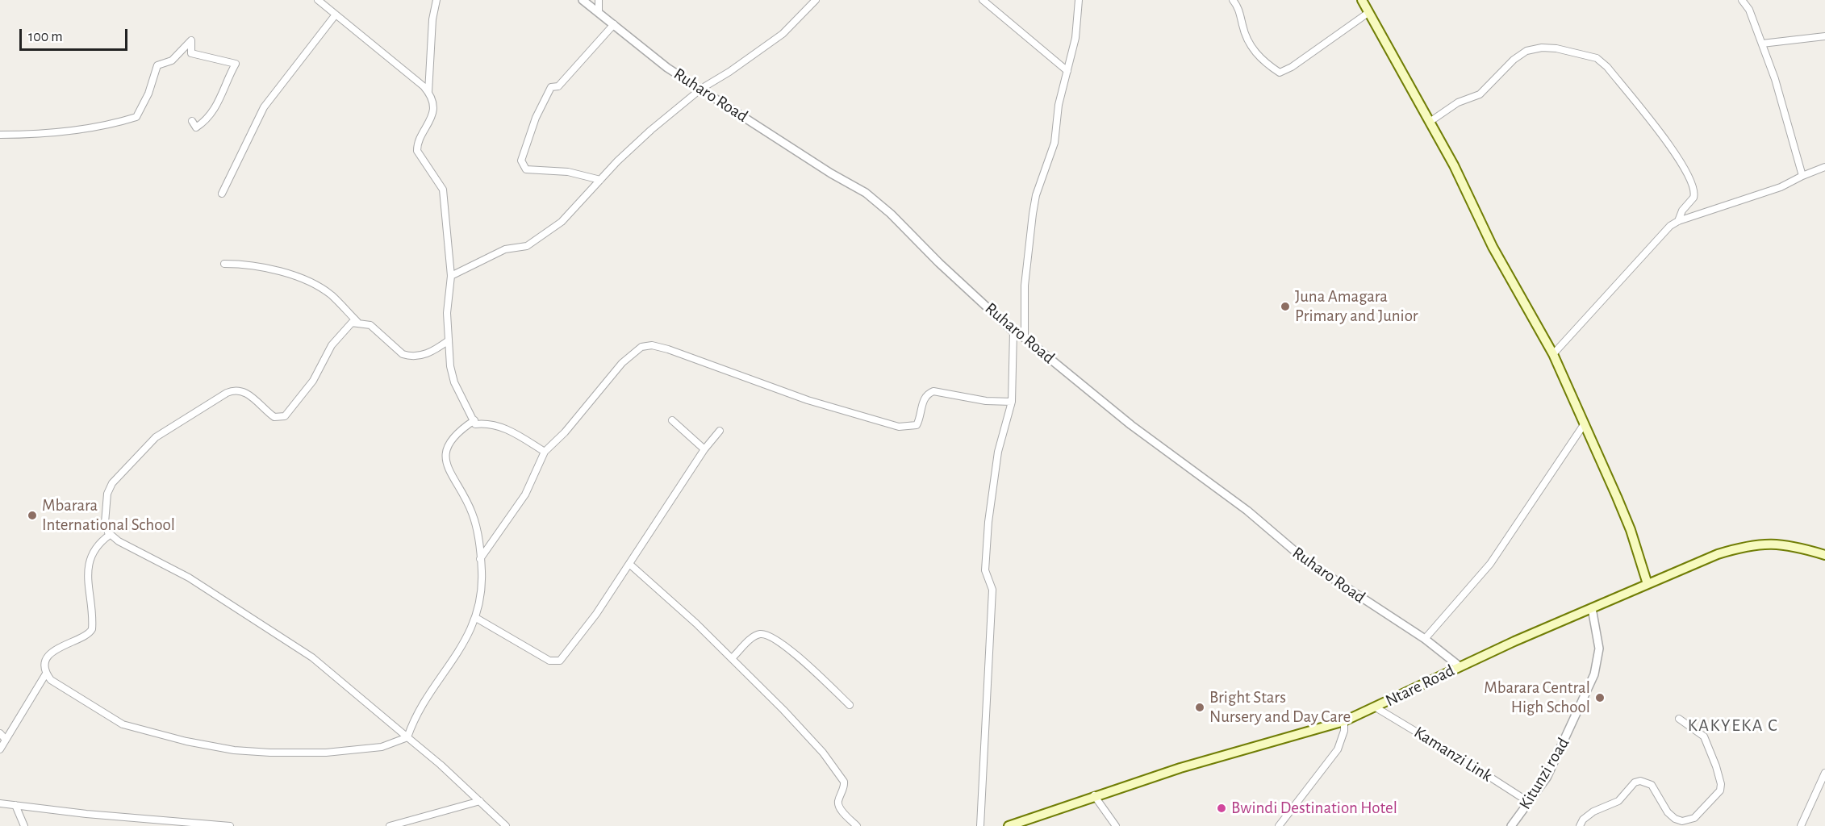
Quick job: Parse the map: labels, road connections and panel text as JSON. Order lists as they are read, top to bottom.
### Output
{
  "streets": {
    "main road": ["Ntare Road"],
    "street": ["Ruharo Road", "Kamanzi Link", "Kitunzi road"]
  },
  "crossings": [
    ["Ruharo Road", "Ntare Road"],
    ["Ntare Road", "Kamanzi Link"],
    ["Ntare Road", "Kitunzi road"],
    ["Kamanzi Link", "Kitunzi road"]
  ],
  "districts": ["KAKYEKA C"],
  "places": [
    "Juna Amagara Primary and Junior",
    "Mbarara International School",
    "Mbarara Central High School",
    "Bright Stars Nursery and Day Care",
    "Bwindi Destination Hotel"
  ],
  "scale_bar": "100 m"
}
